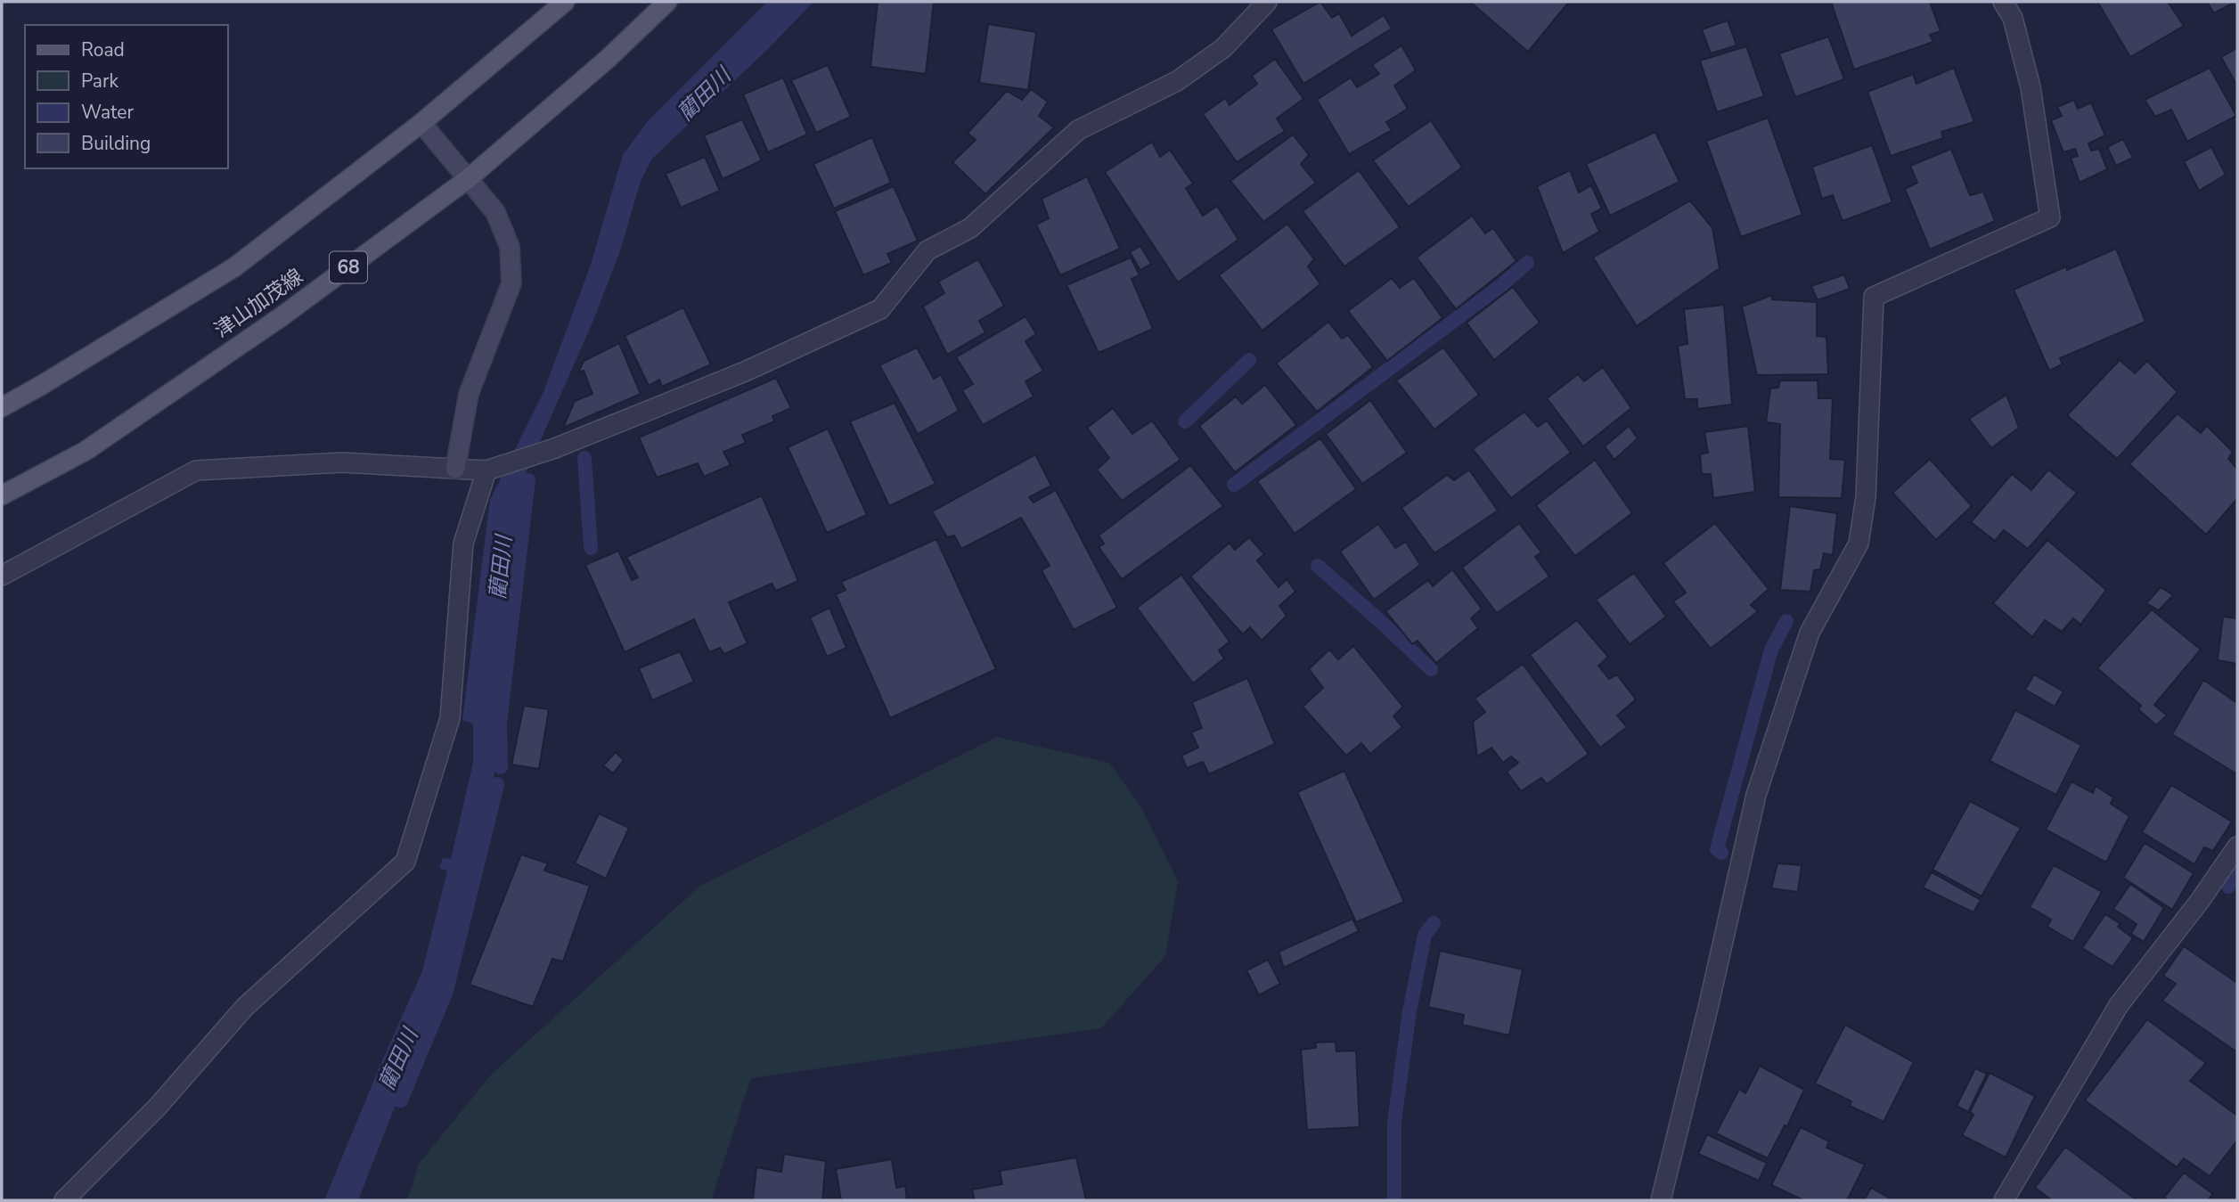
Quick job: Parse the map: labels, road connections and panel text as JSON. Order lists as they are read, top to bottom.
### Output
{
  "streets": {
    "main road": ["68", "津山加茂線"]
  },
  "water": ["藺田川"],
  "legend": [
    "Road",
    "Park",
    "Water",
    "Building"
  ]
}
